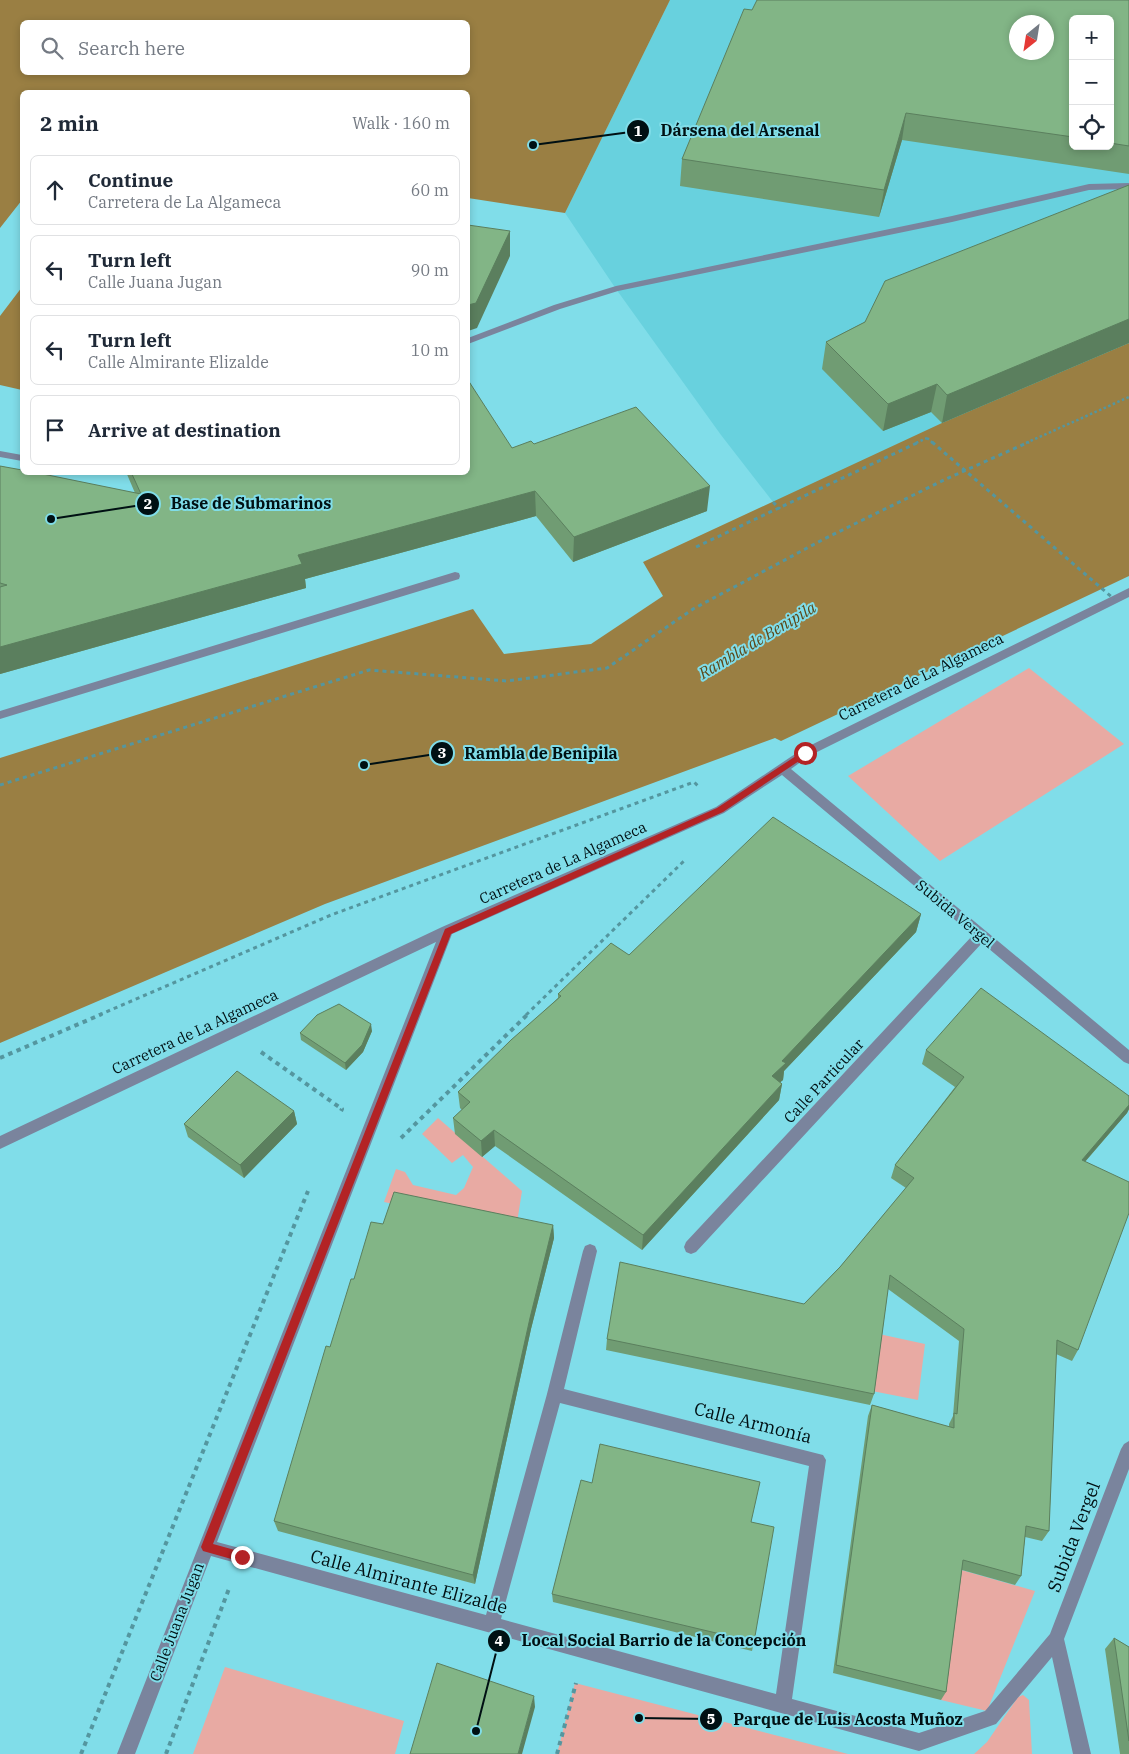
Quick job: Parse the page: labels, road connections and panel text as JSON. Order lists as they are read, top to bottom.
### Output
{
  "streets": {
    "street": [
      "Carretera de La Algameca",
      "Subida Vergel",
      "Calle Particular",
      "Calle Armonía",
      "Calle Almirante Elizalde",
      "Calle Juana Jugan"
    ]
  },
  "crossings": [
    ["Carretera de La Algameca", "Subida Vergel"],
    ["Carretera de La Algameca", "Calle Juana Jugan"],
    ["Subida Vergel", "Calle Particular"],
    ["Calle Armonía", "Calle Almirante Elizalde"],
    ["Calle Almirante Elizalde", "Calle Juana Jugan"]
  ],
  "water": ["Rambla de Benipila"],
  "places": [
    "Dársena del Arsenal",
    "Base de Submarinos",
    "Rambla de Benipila",
    "Parque de Luis Acosta Muñoz",
    "Local Social Barrio de la Concepción"
  ],
  "north": "bottom left",
  "page": {
    "map_buttons": ["+", "−"],
    "search": "Search here",
    "heading": ["2 min", "Walk · 160 m"],
    "list": [
      ["Continue", "Carretera de La Algameca", "60 m"],
      ["Turn left", "Calle Juana Jugan", "90 m"],
      ["Turn left", "Calle Almirante Elizalde", "10 m"],
      "Arrive at destination"
    ]
  }
}
